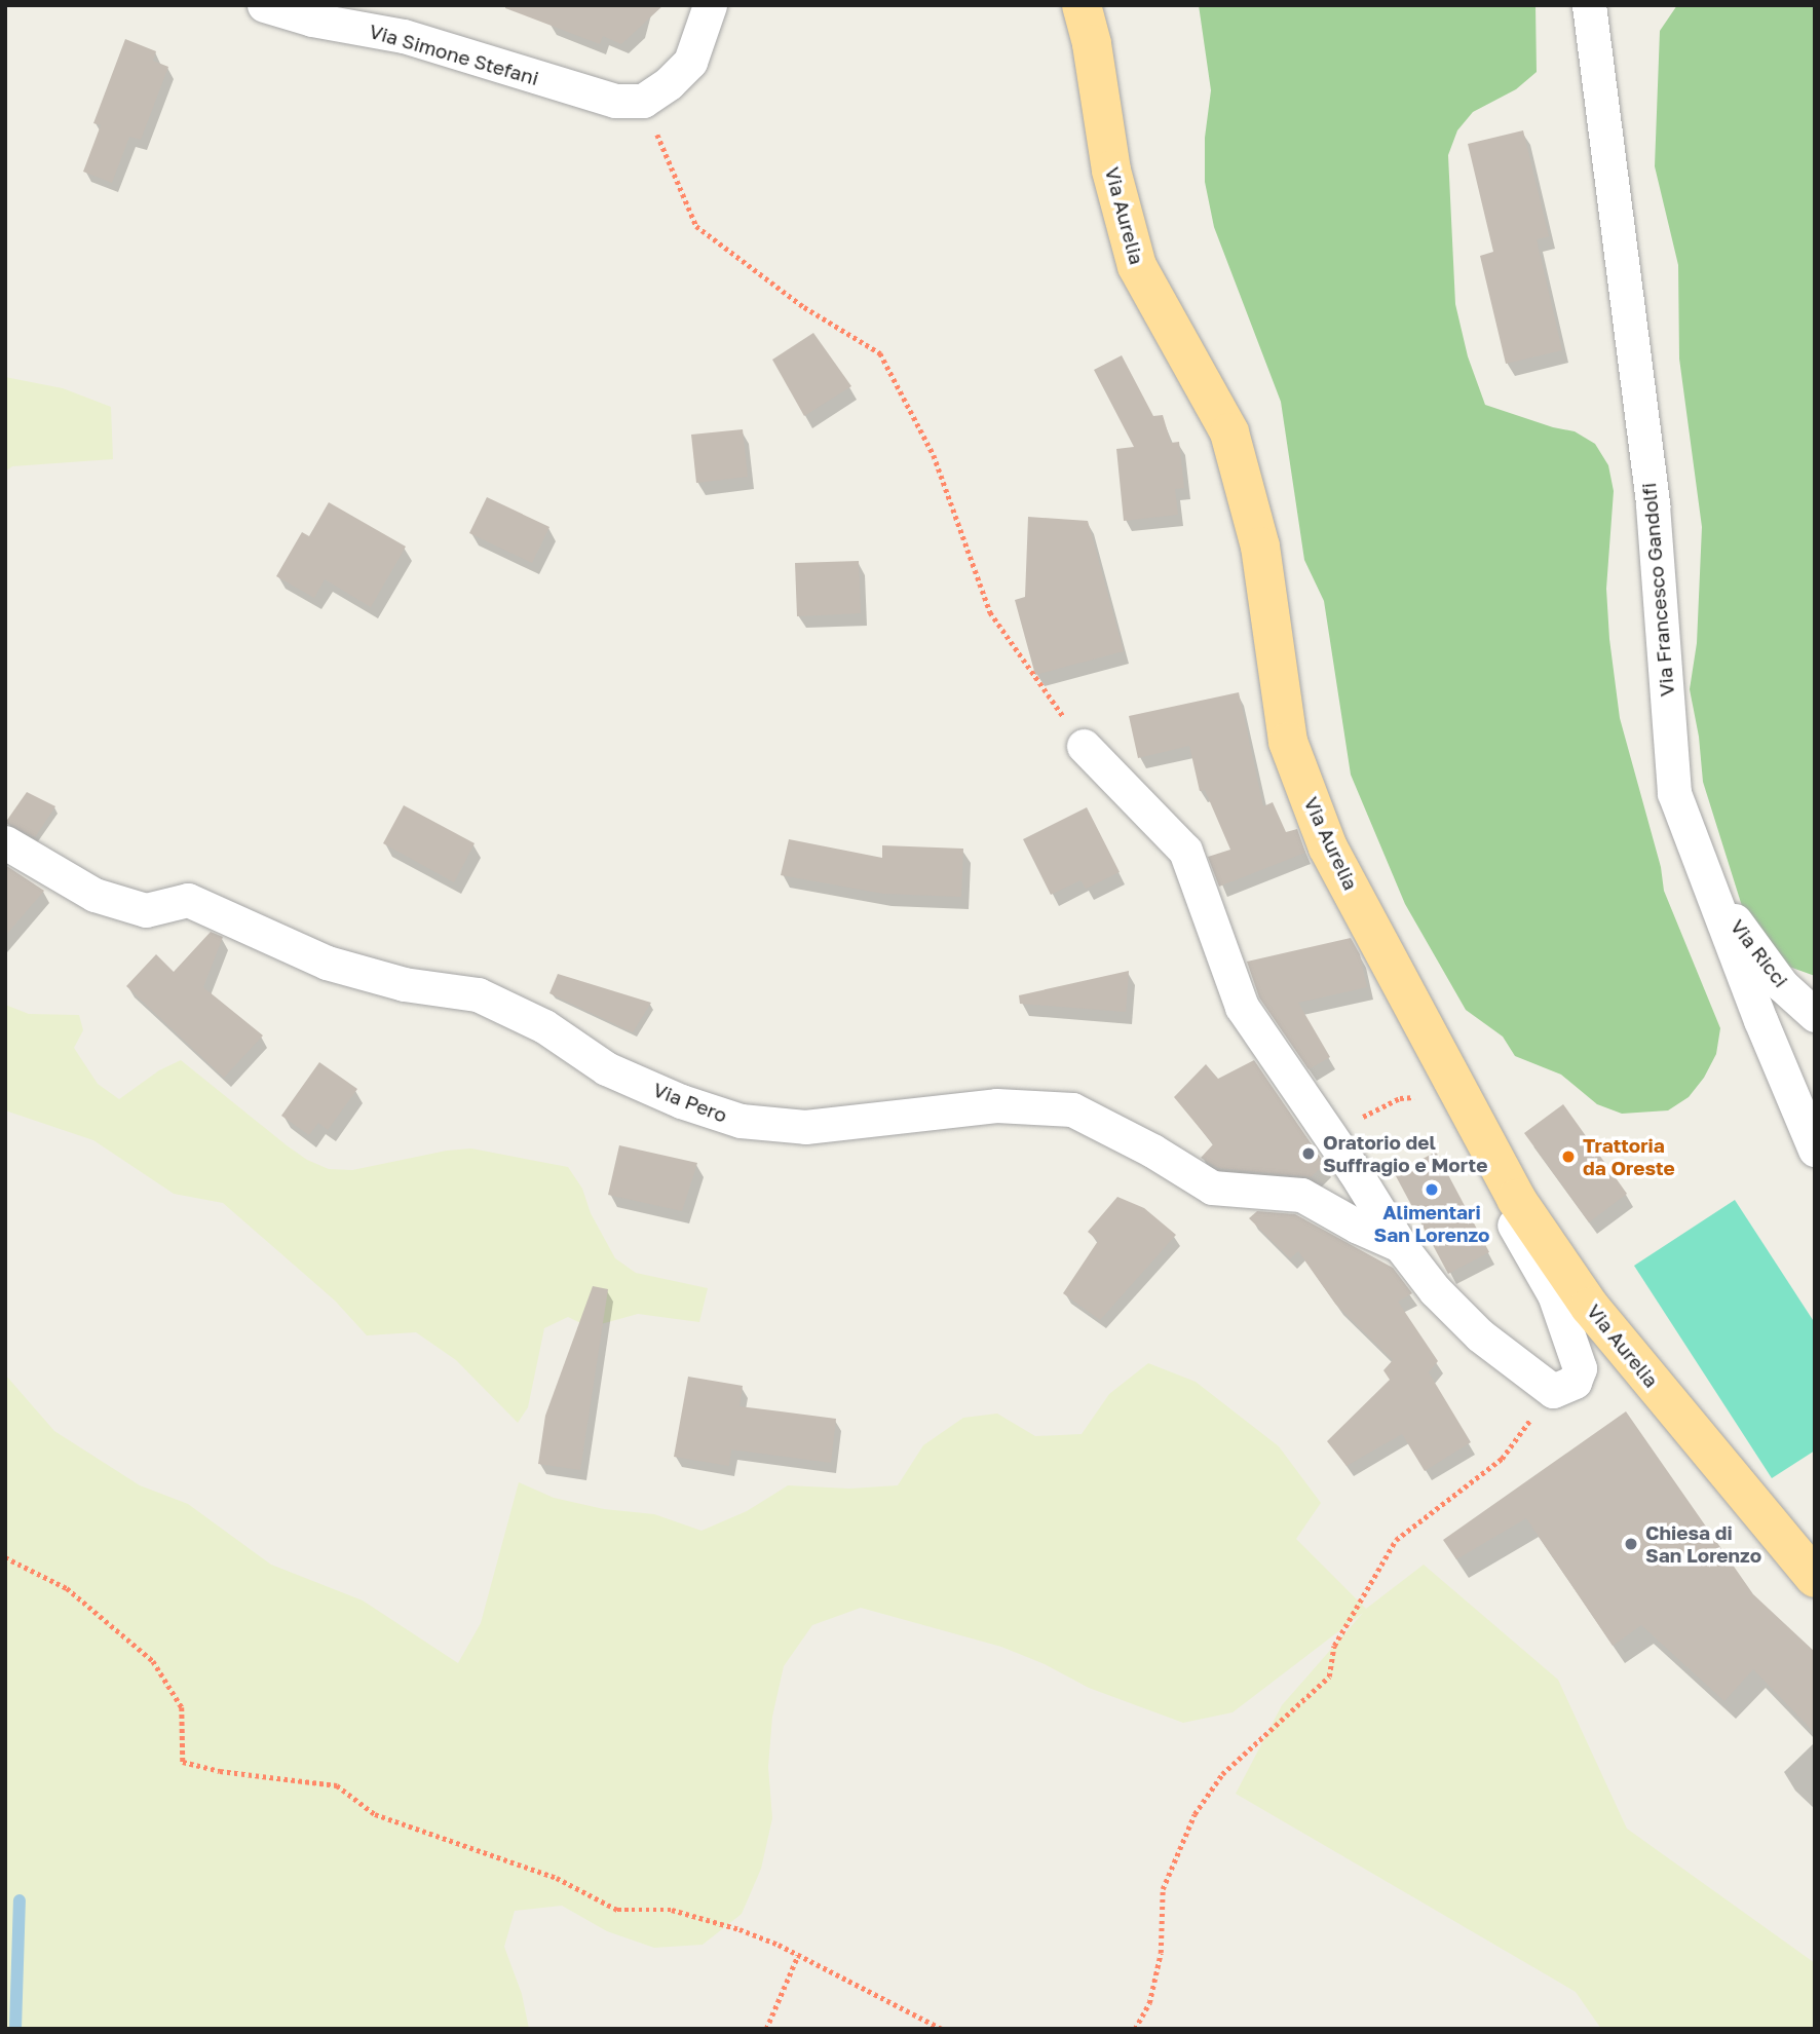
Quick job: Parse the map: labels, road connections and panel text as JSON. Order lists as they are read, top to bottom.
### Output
{
  "streets": {
    "main road": ["Via Aurelia"],
    "street": [
      "Via Simone Stefani",
      "Via Francesco Gandolfi",
      "Via Ricci",
      "Via Pero"
    ]
  },
  "crossings": [
    ["Via Francesco Gandolfi", "Via Ricci"]
  ],
  "places": [
    "Oratorio del Suffragio e Morte",
    "Trattoria da Oreste",
    "Alimentari San Lorenzo",
    "Chiesa di San Lorenzo"
  ]
}
